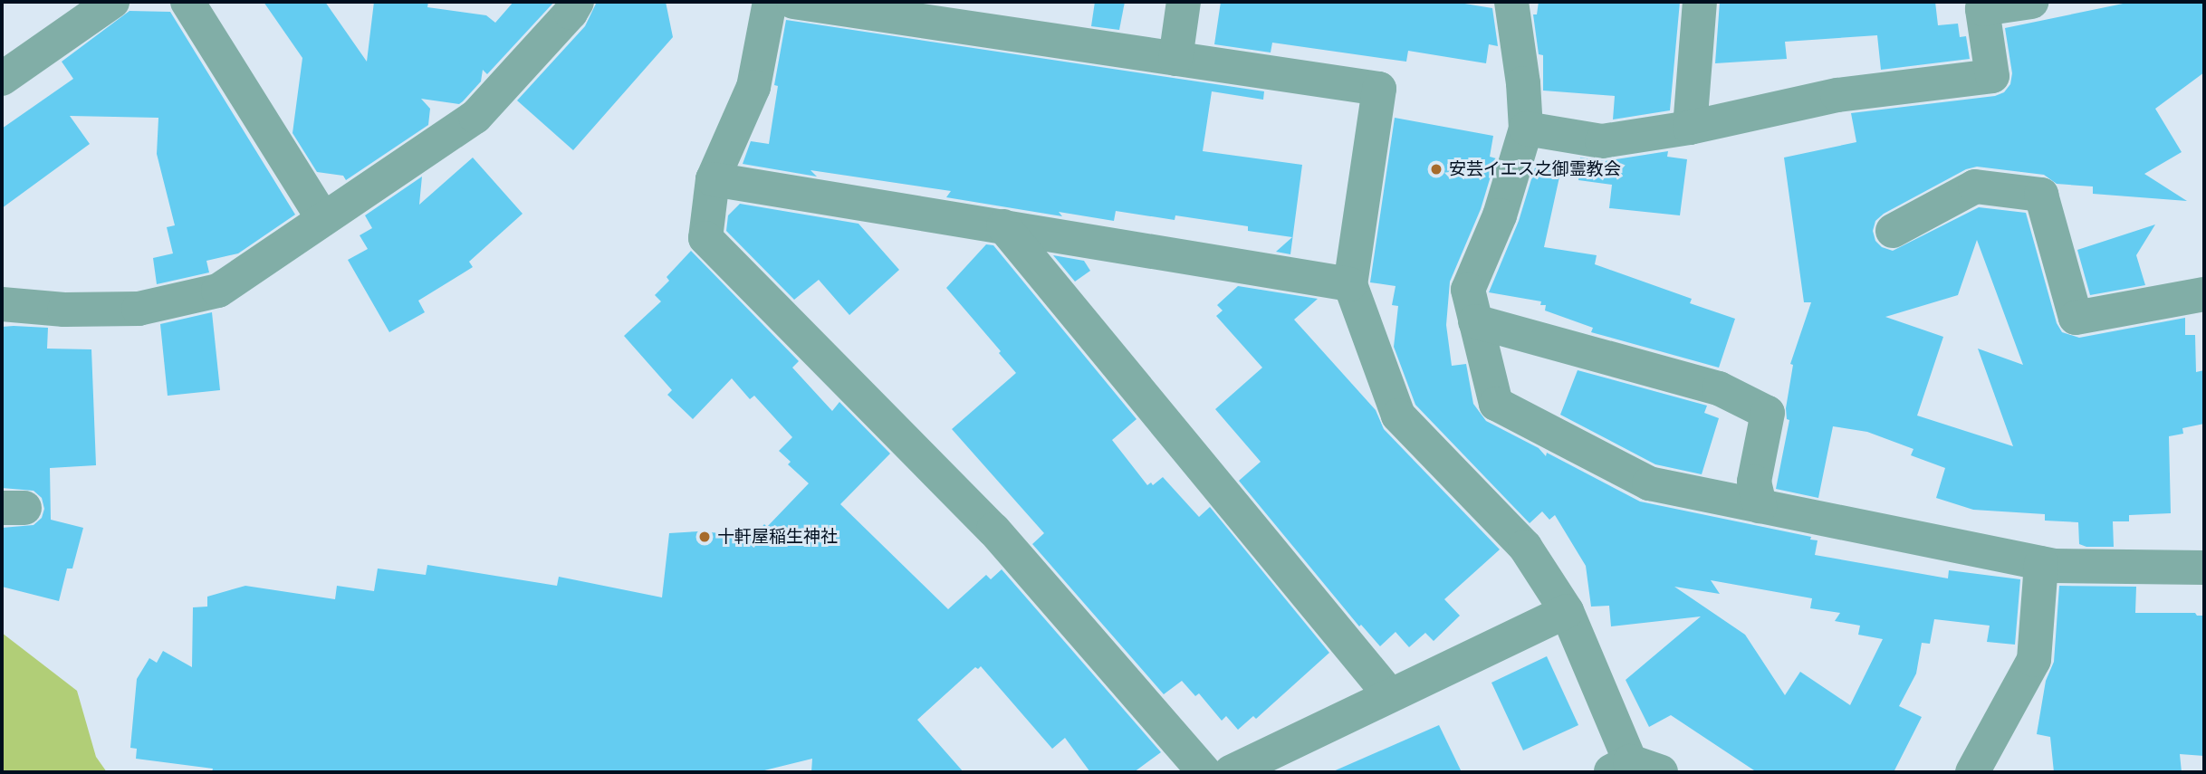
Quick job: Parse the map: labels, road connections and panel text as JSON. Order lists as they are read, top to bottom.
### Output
{
  "places": ["安芸イエス之御霊教会", "十軒屋稲生神社"]
}
